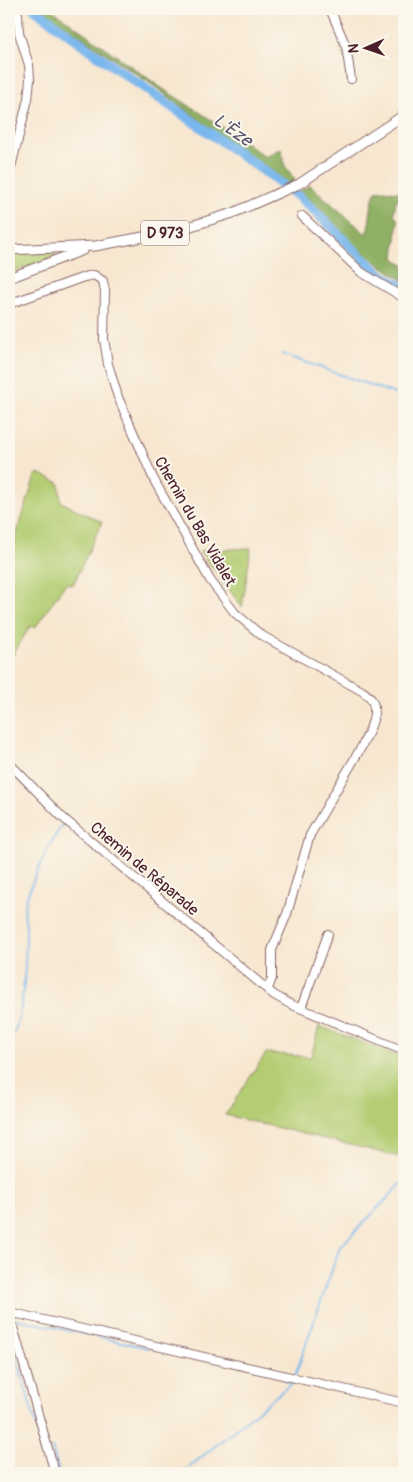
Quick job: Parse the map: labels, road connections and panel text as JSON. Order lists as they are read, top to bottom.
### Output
{
  "streets": {
    "main road": ["D 973"],
    "street": ["Chemin du Bas Vidalet", "Chemin de Réparade"]
  },
  "crossings": [
    ["Chemin du Bas Vidalet", "Chemin de Réparade"]
  ],
  "water": ["L'Èze"],
  "north": "left"
}
